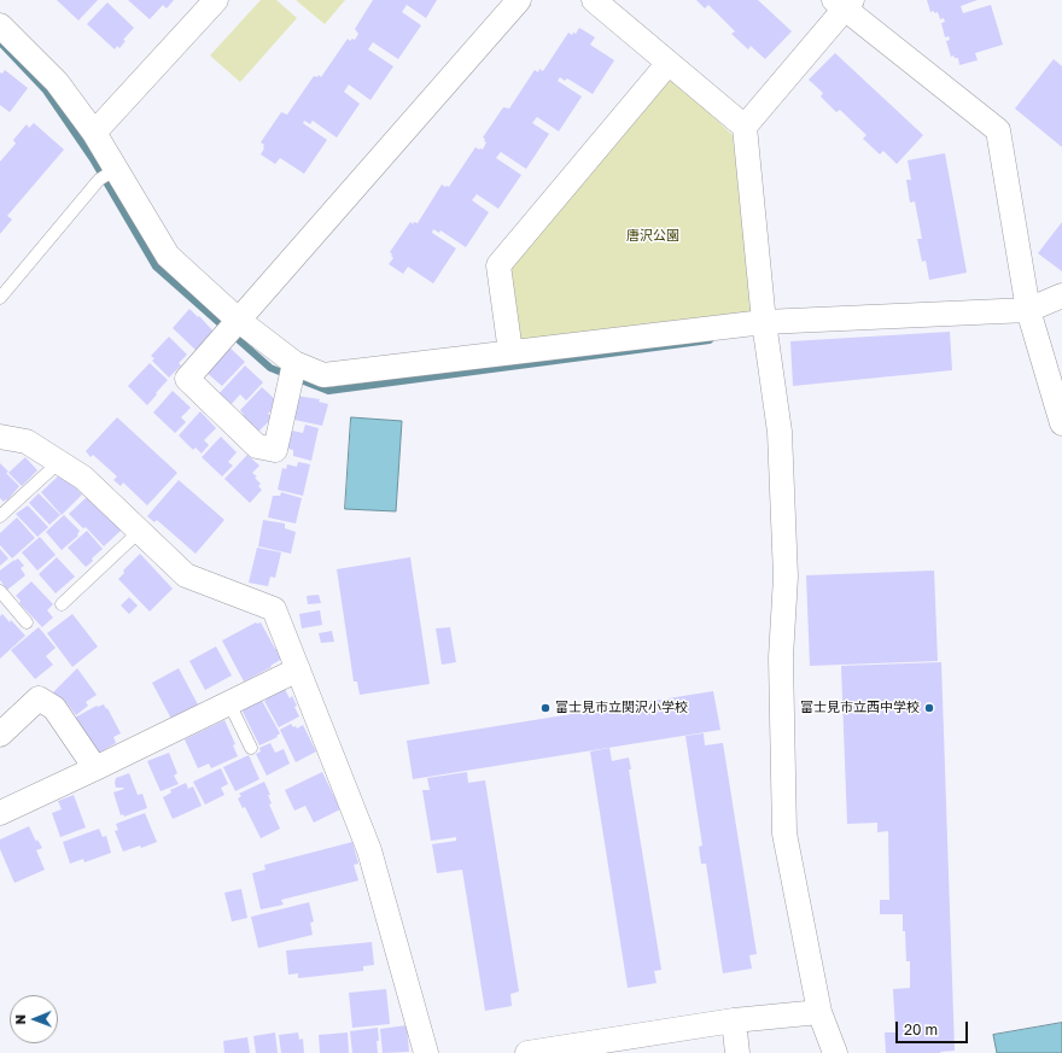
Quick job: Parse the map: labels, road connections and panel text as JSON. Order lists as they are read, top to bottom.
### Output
{
  "parks": ["唐沢公園"],
  "places": ["富士見市立関沢小学校", "富士見市立西中学校"],
  "scale_bar": "20 m",
  "north": "left"
}
